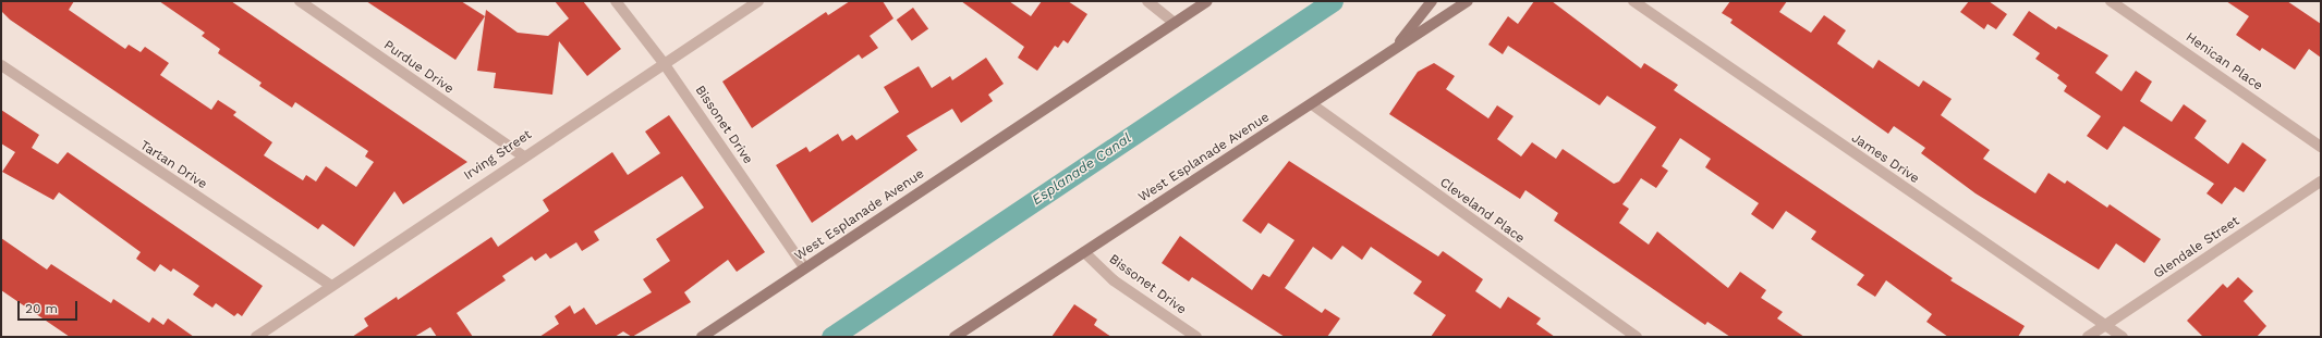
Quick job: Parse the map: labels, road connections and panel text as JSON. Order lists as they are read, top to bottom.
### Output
{
  "streets": {
    "main road": ["West Esplanade Avenue"],
    "street": [
      "Henican Place",
      "Purdue Drive",
      "Bissonet Drive",
      "Irving Street",
      "James Drive",
      "Tartan Drive",
      "Cleveland Place",
      "Glendale Street"
    ]
  },
  "crossings": [
    ["Purdue Drive", "Irving Street"],
    ["Bissonet Drive", "Irving Street"],
    ["Bissonet Drive", "West Esplanade Avenue"],
    ["Irving Street", "Tartan Drive"],
    ["West Esplanade Avenue", "Cleveland Place"],
    ["James Drive", "Glendale Street"]
  ],
  "water": ["Esplanade Canal"],
  "scale_bar": "20 m"
}
